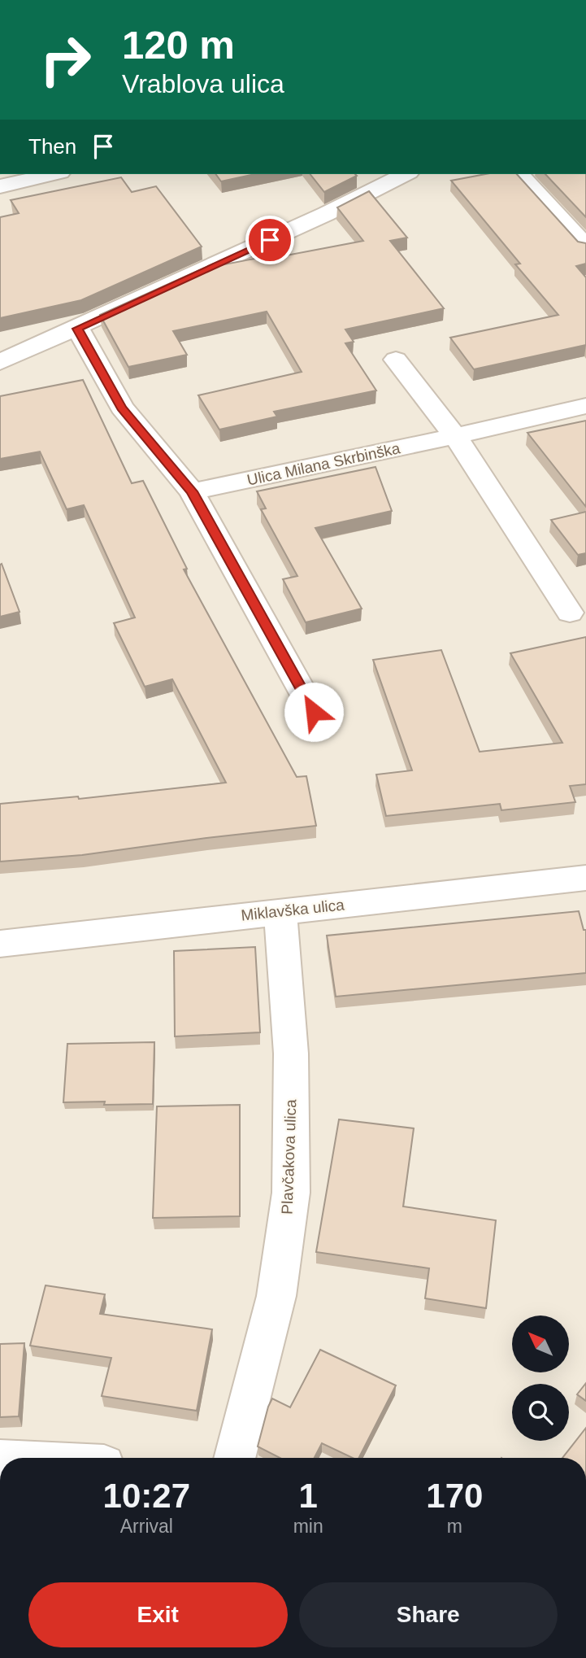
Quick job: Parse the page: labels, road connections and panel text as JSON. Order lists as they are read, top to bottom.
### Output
{
  "streets": {
    "street": ["Ulica Milana Skrbinška", "Miklavška ulica", "Plavčakova ulica"]
  },
  "crossings": [
    ["Miklavška ulica", "Plavčakova ulica"]
  ],
  "north": "top left",
  "page": {
    "turn": ["120 m", "Vrablova ulica"],
    "then": "Then",
    "eta": [
      "10:27",
      "Arrival",
      "1",
      "min",
      "170",
      "m"
    ],
    "buttons": ["Exit", "Share"]
  }
}
